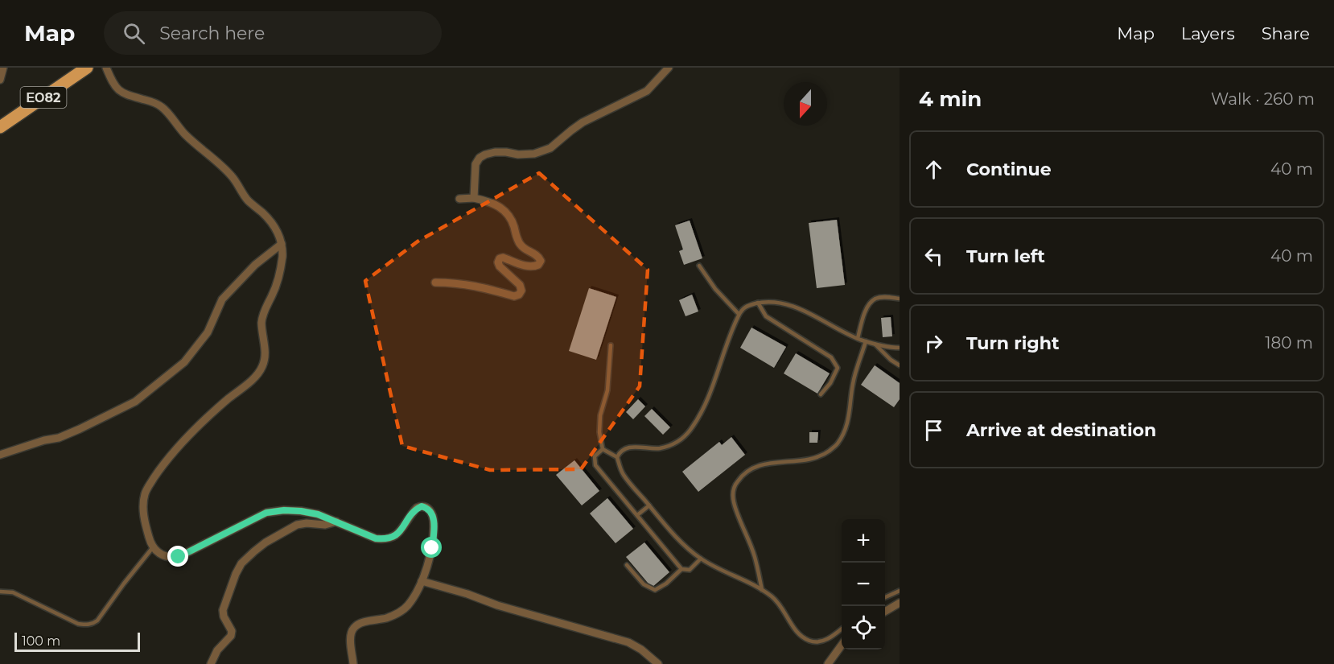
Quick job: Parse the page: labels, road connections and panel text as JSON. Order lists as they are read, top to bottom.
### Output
{
  "streets": {
    "main road": ["ΕΟ82"]
  },
  "scale_bar": "100 m",
  "north": "bottom",
  "page": {
    "header": "Map",
    "search": "Search here",
    "nav": ["Map", "Layers", "Share"],
    "heading": ["4 min", "Walk · 260 m"],
    "list": [
      ["Continue", "40 m"],
      ["Turn left", "40 m"],
      ["Turn right", "180 m"],
      "Arrive at destination"
    ],
    "map_buttons": ["+", "−"],
    "scale": "100 m"
  }
}
